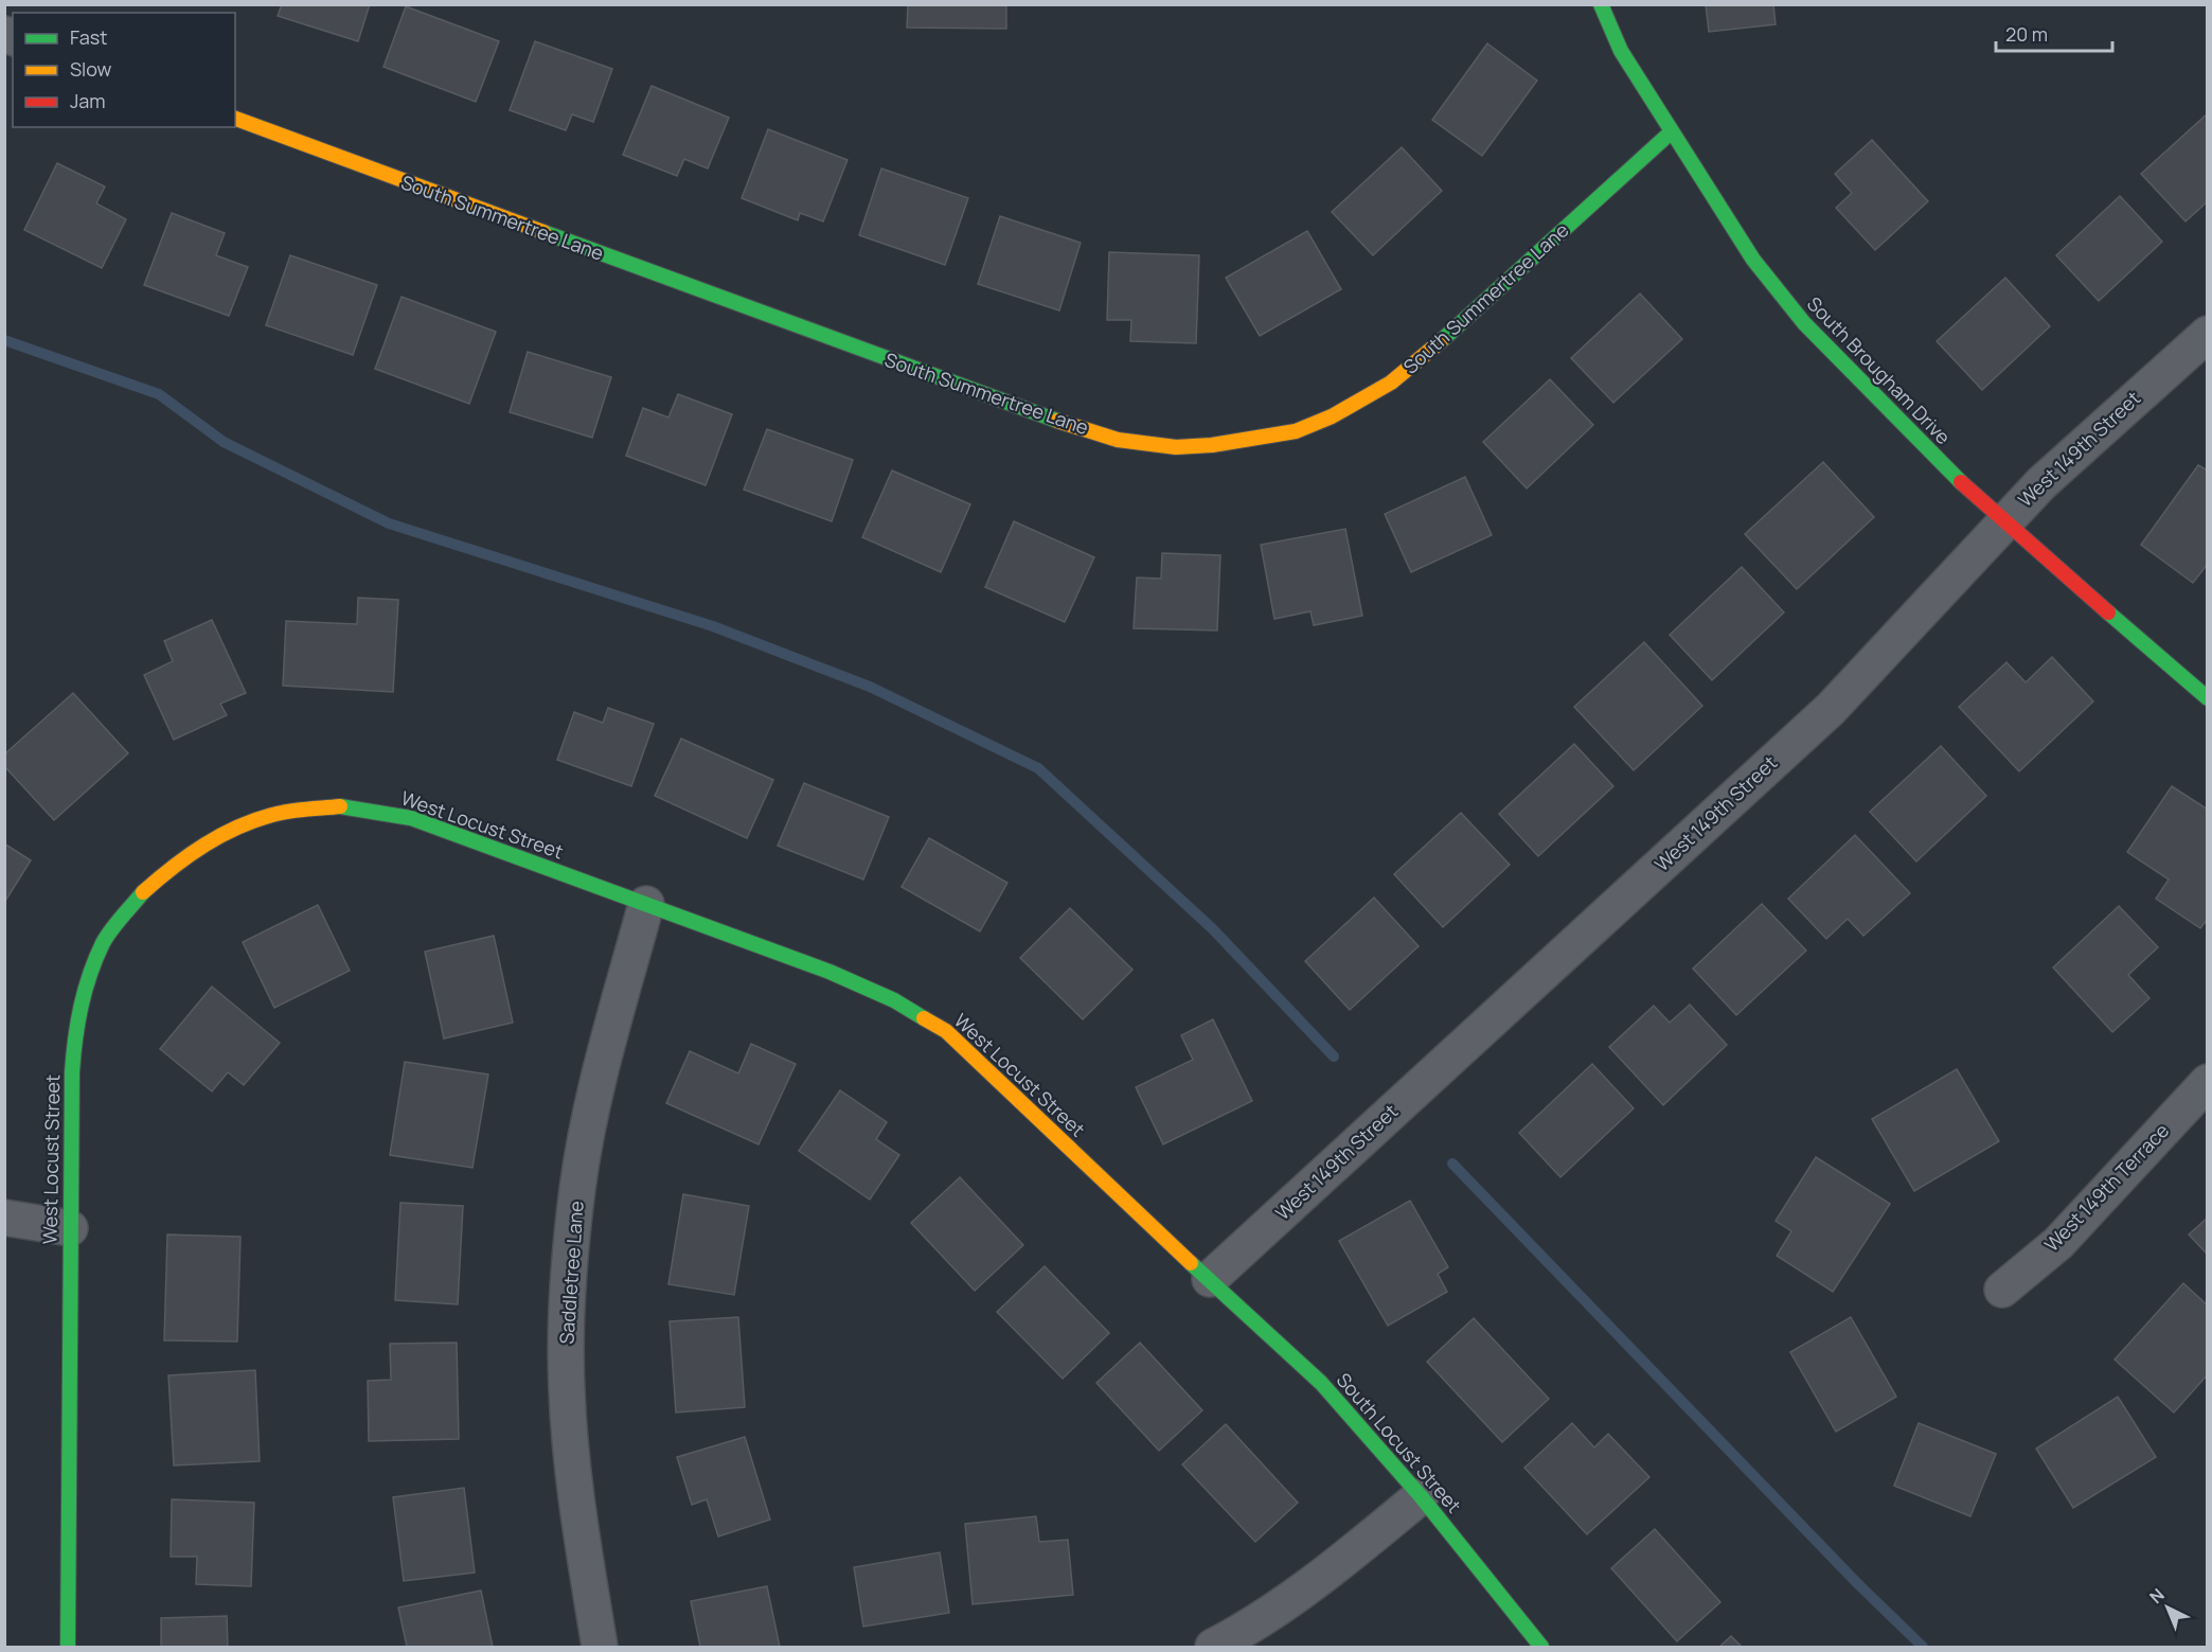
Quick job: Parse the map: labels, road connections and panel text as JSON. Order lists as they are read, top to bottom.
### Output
{
  "streets": {
    "street": [
      "South Summertree Lane",
      "South Brougham Drive",
      "West 149th Street",
      "West Locust Street",
      "West 149th Terrace",
      "Saddletree Lane",
      "South Locust Street"
    ]
  },
  "crossings": [
    ["South Summertree Lane", "South Brougham Drive"],
    ["South Brougham Drive", "West 149th Street"],
    ["West 149th Street", "West Locust Street"],
    ["West 149th Street", "South Locust Street"],
    ["West Locust Street", "Saddletree Lane"],
    ["West Locust Street", "South Locust Street"]
  ],
  "legend": ["Fast", "Slow", "Jam"],
  "scale_bar": "20 m",
  "north": "top left"
}
